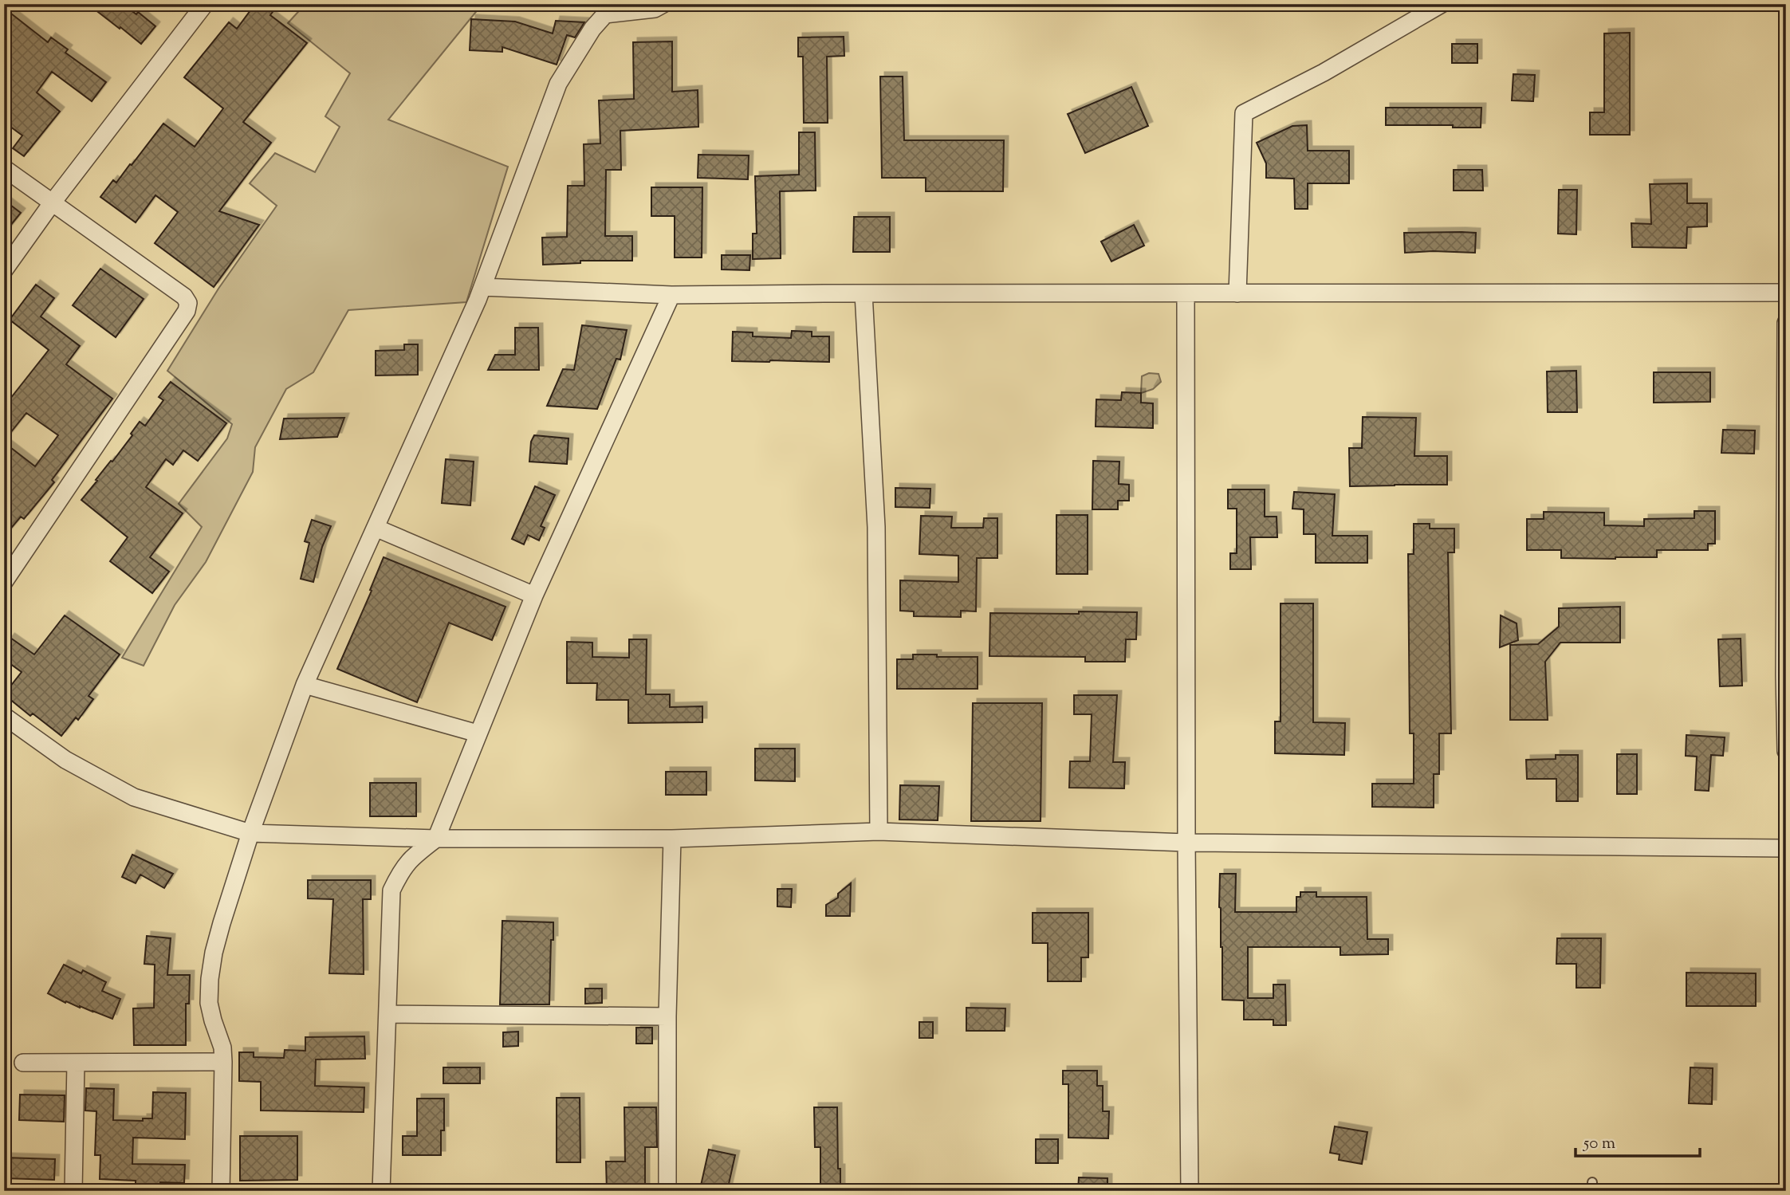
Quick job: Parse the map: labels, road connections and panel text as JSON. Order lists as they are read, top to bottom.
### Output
{
  "scale_bar": "50 m"
}
